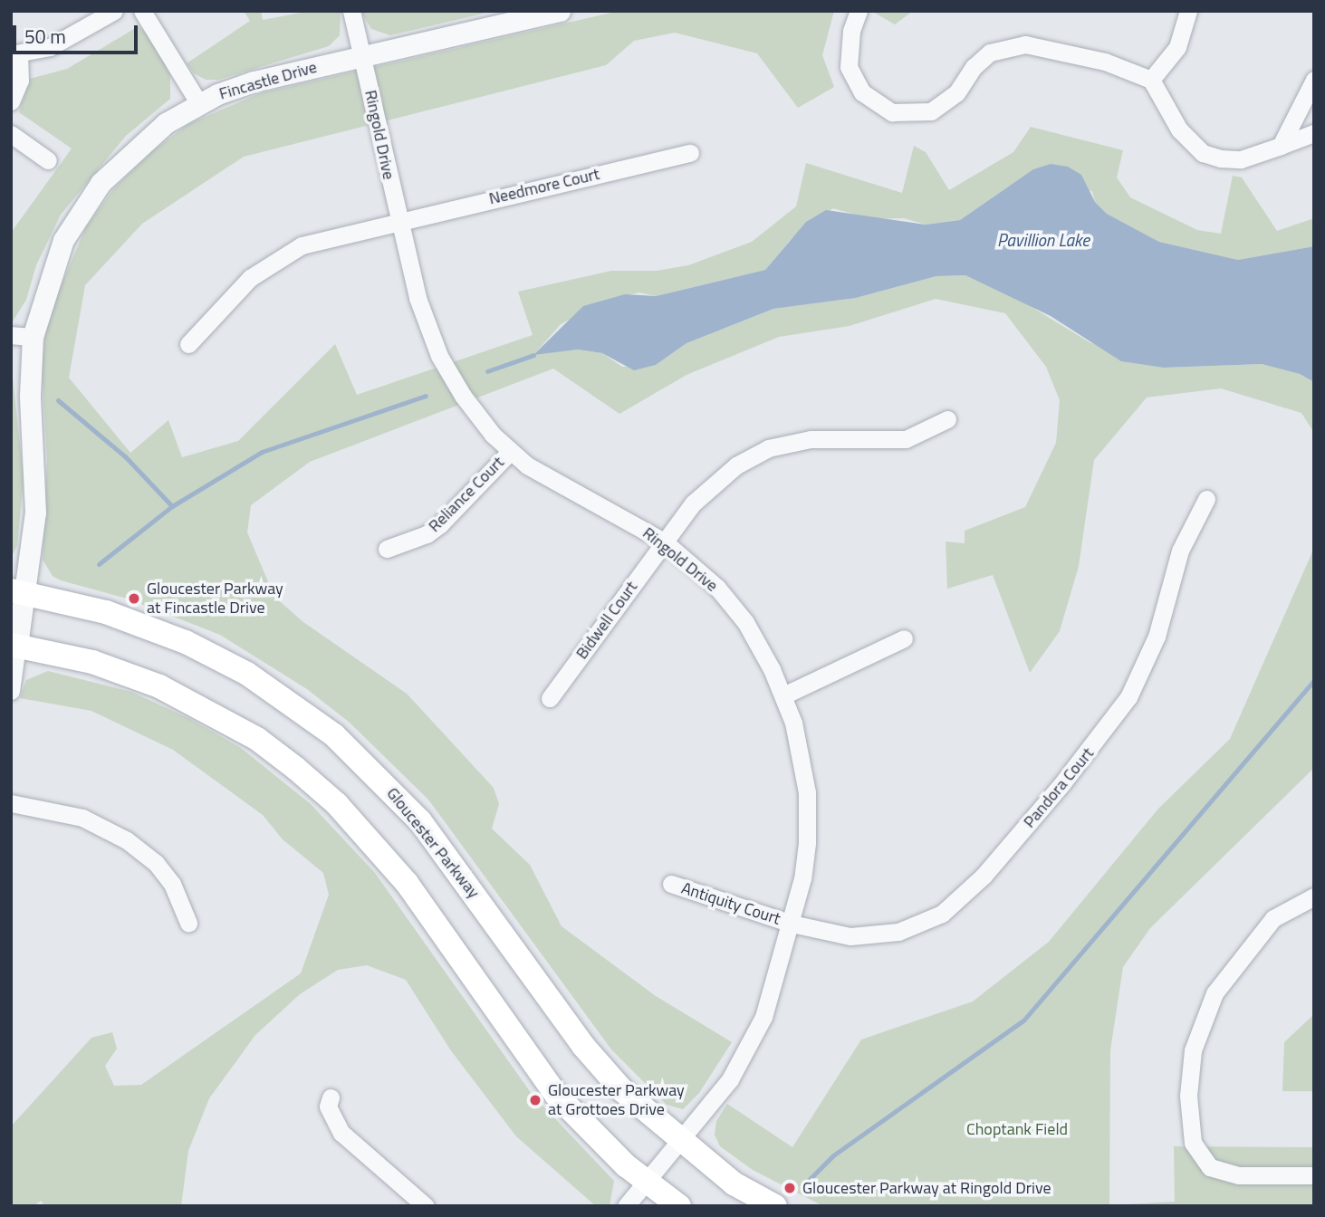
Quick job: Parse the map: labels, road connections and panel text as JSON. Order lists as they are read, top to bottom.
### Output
{
  "streets": {
    "main road": ["Gloucester Parkway"],
    "street": [
      "Fincastle Drive",
      "Ringold Drive",
      "Needmore Court",
      "Reliance Court",
      "Bidwell Court",
      "Pandora Court",
      "Antiquity Court"
    ]
  },
  "crossings": [
    ["Fincastle Drive", "Ringold Drive"],
    ["Fincastle Drive", "Gloucester Parkway"],
    ["Ringold Drive", "Needmore Court"],
    ["Ringold Drive", "Reliance Court"],
    ["Ringold Drive", "Bidwell Court"],
    ["Ringold Drive", "Pandora Court"],
    ["Ringold Drive", "Gloucester Parkway"],
    ["Ringold Drive", "Antiquity Court"],
    ["Pandora Court", "Antiquity Court"]
  ],
  "water": ["Pavillion Lake"],
  "parks": ["Choptank Field"],
  "places": ["Gloucester Parkway at Fincastle Drive", "Gloucester Parkway at Grottoes Drive", "Gloucester Parkway at Ringold Drive"],
  "scale_bar": "50 m"
}
